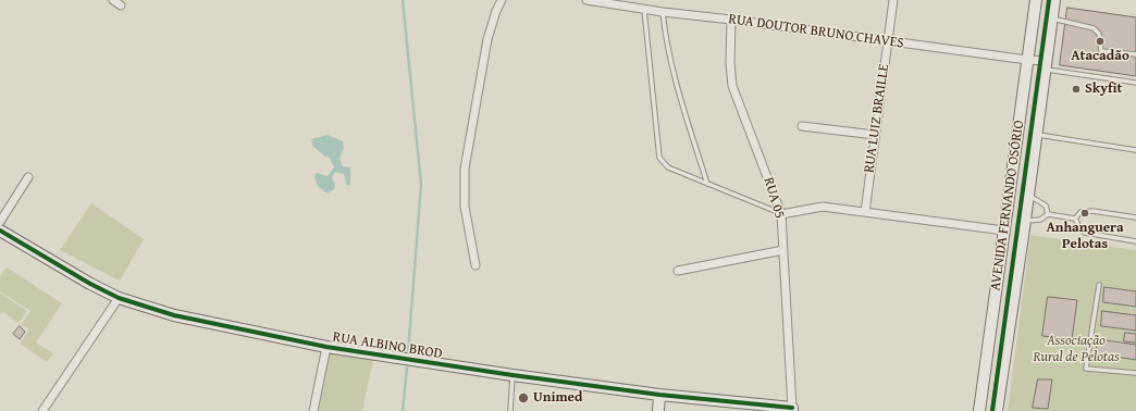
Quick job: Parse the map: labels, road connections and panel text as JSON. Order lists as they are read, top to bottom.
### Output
{
  "streets": {
    "street": [
      "RUA DOUTOR BRUNO CHAVES",
      "RUA LUIZ BRAILLE",
      "RUA 05",
      "AVENIDA FERNANDO OSÓRIO",
      "RUA ALBINO BROD"
    ]
  },
  "crossings": [
    ["RUA DOUTOR BRUNO CHAVES", "RUA LUIZ BRAILLE"],
    ["RUA DOUTOR BRUNO CHAVES", "RUA 05"],
    ["RUA DOUTOR BRUNO CHAVES", "AVENIDA FERNANDO OSÓRIO"],
    ["RUA 05", "RUA ALBINO BROD"]
  ],
  "parks": ["Associação Rural de Pelotas"],
  "places": [
    "Atacadão",
    "Skyfit",
    "Anhanguera Pelotas",
    "Unimed"
  ]
}
